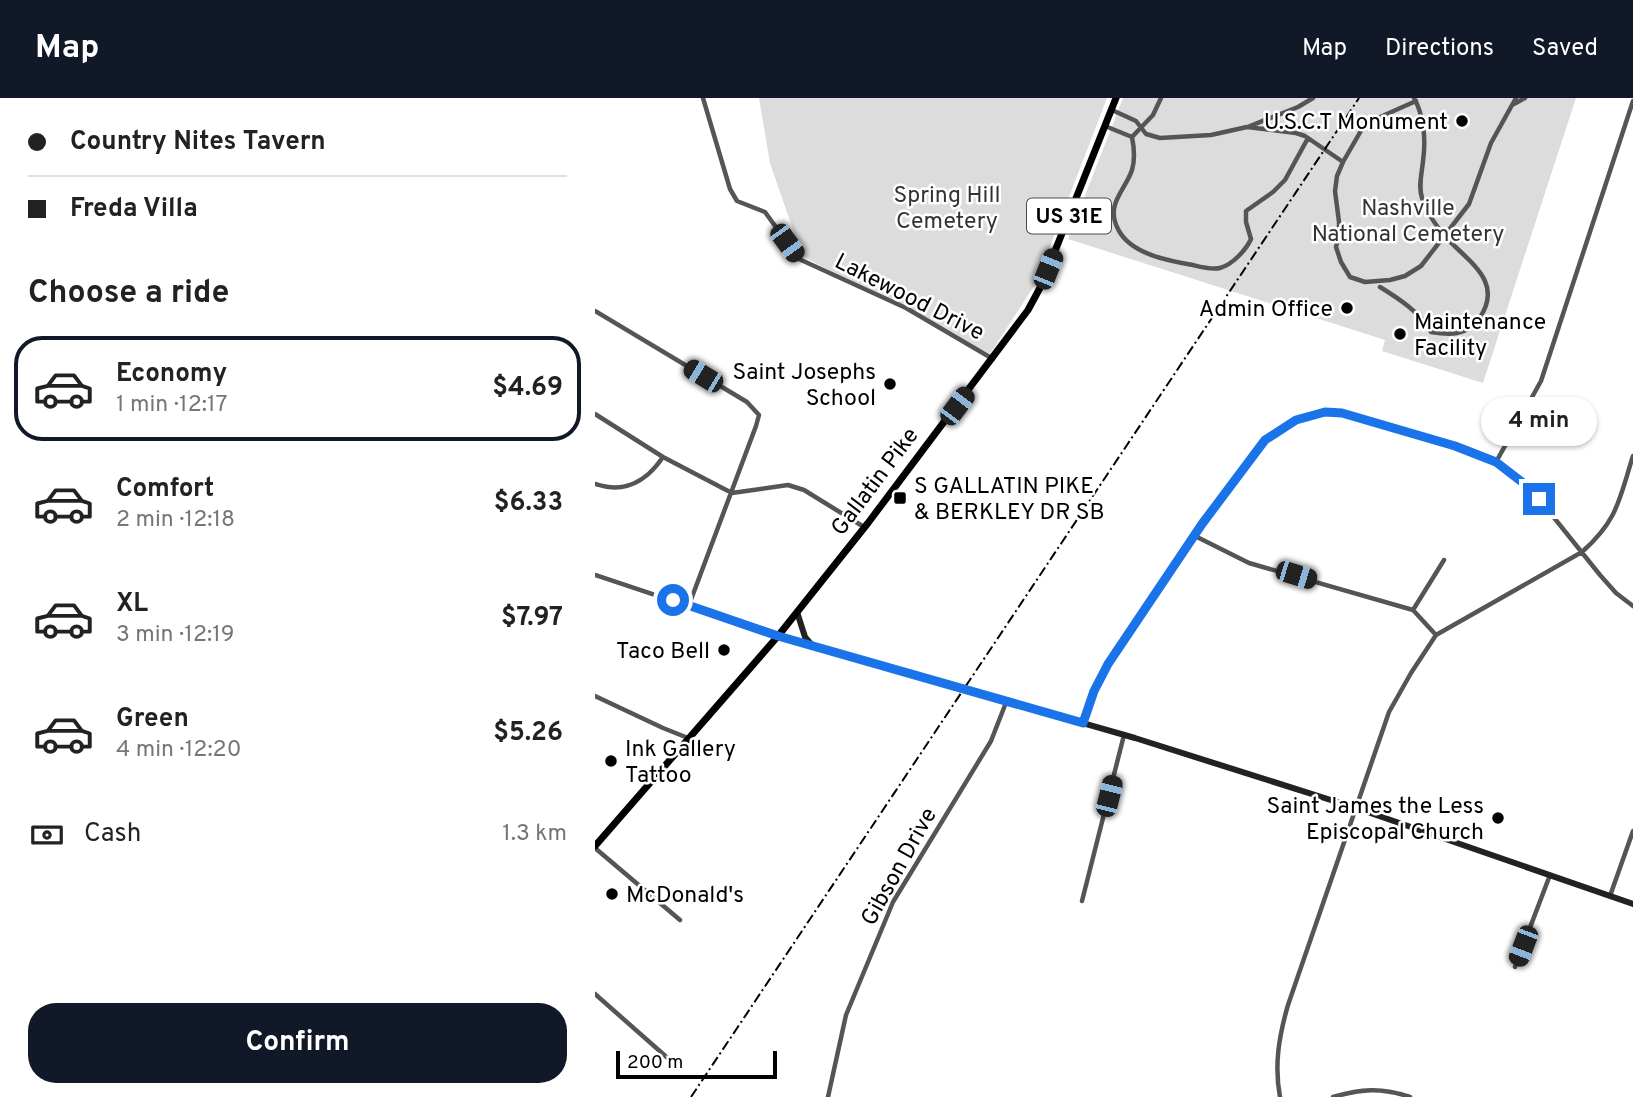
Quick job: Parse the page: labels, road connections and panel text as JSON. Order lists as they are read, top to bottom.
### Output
{
  "streets": {
    "main road": ["US 31E", "Gallatin Pike"],
    "street": ["Lakewood Drive", "Gibson Drive"]
  },
  "crossings": [
    ["Lakewood Drive", "Gallatin Pike"]
  ],
  "parks": ["Spring Hill Cemetery", "Nashville National Cemetery"],
  "places": {
    "other": [
      "U.S.C.T Monument",
      "Admin Office",
      "Maintenance Facility",
      "Saint Josephs School",
      "Taco Bell",
      "Ink Gallery Tattoo",
      "Saint James the Less Episcopal Church",
      "McDonald's"
    ],
    "transit": ["S GALLATIN PIKE & BERKLEY DR SB"]
  },
  "scale_bar": "200 m",
  "page": {
    "header": "Map",
    "nav": ["Map", "Directions", "Saved"],
    "banner": ["Country Nites Tavern", "Freda Villa"],
    "heading": "Choose a ride",
    "list": [
      {
        "name": "Economy",
        "note": "1 min · 12:17",
        "value": "$4.69"
      },
      {
        "name": "Comfort",
        "note": "2 min · 12:18",
        "value": "$6.33"
      },
      {
        "name": "XL",
        "note": "3 min · 12:19",
        "value": "$7.97"
      },
      {
        "name": "Green",
        "note": "4 min · 12:20",
        "value": "$5.26"
      }
    ],
    "bubble": "4 min",
    "pay": ["Cash", "1.3 km"],
    "buttons": "Confirm",
    "scale": "200 m"
  }
}
